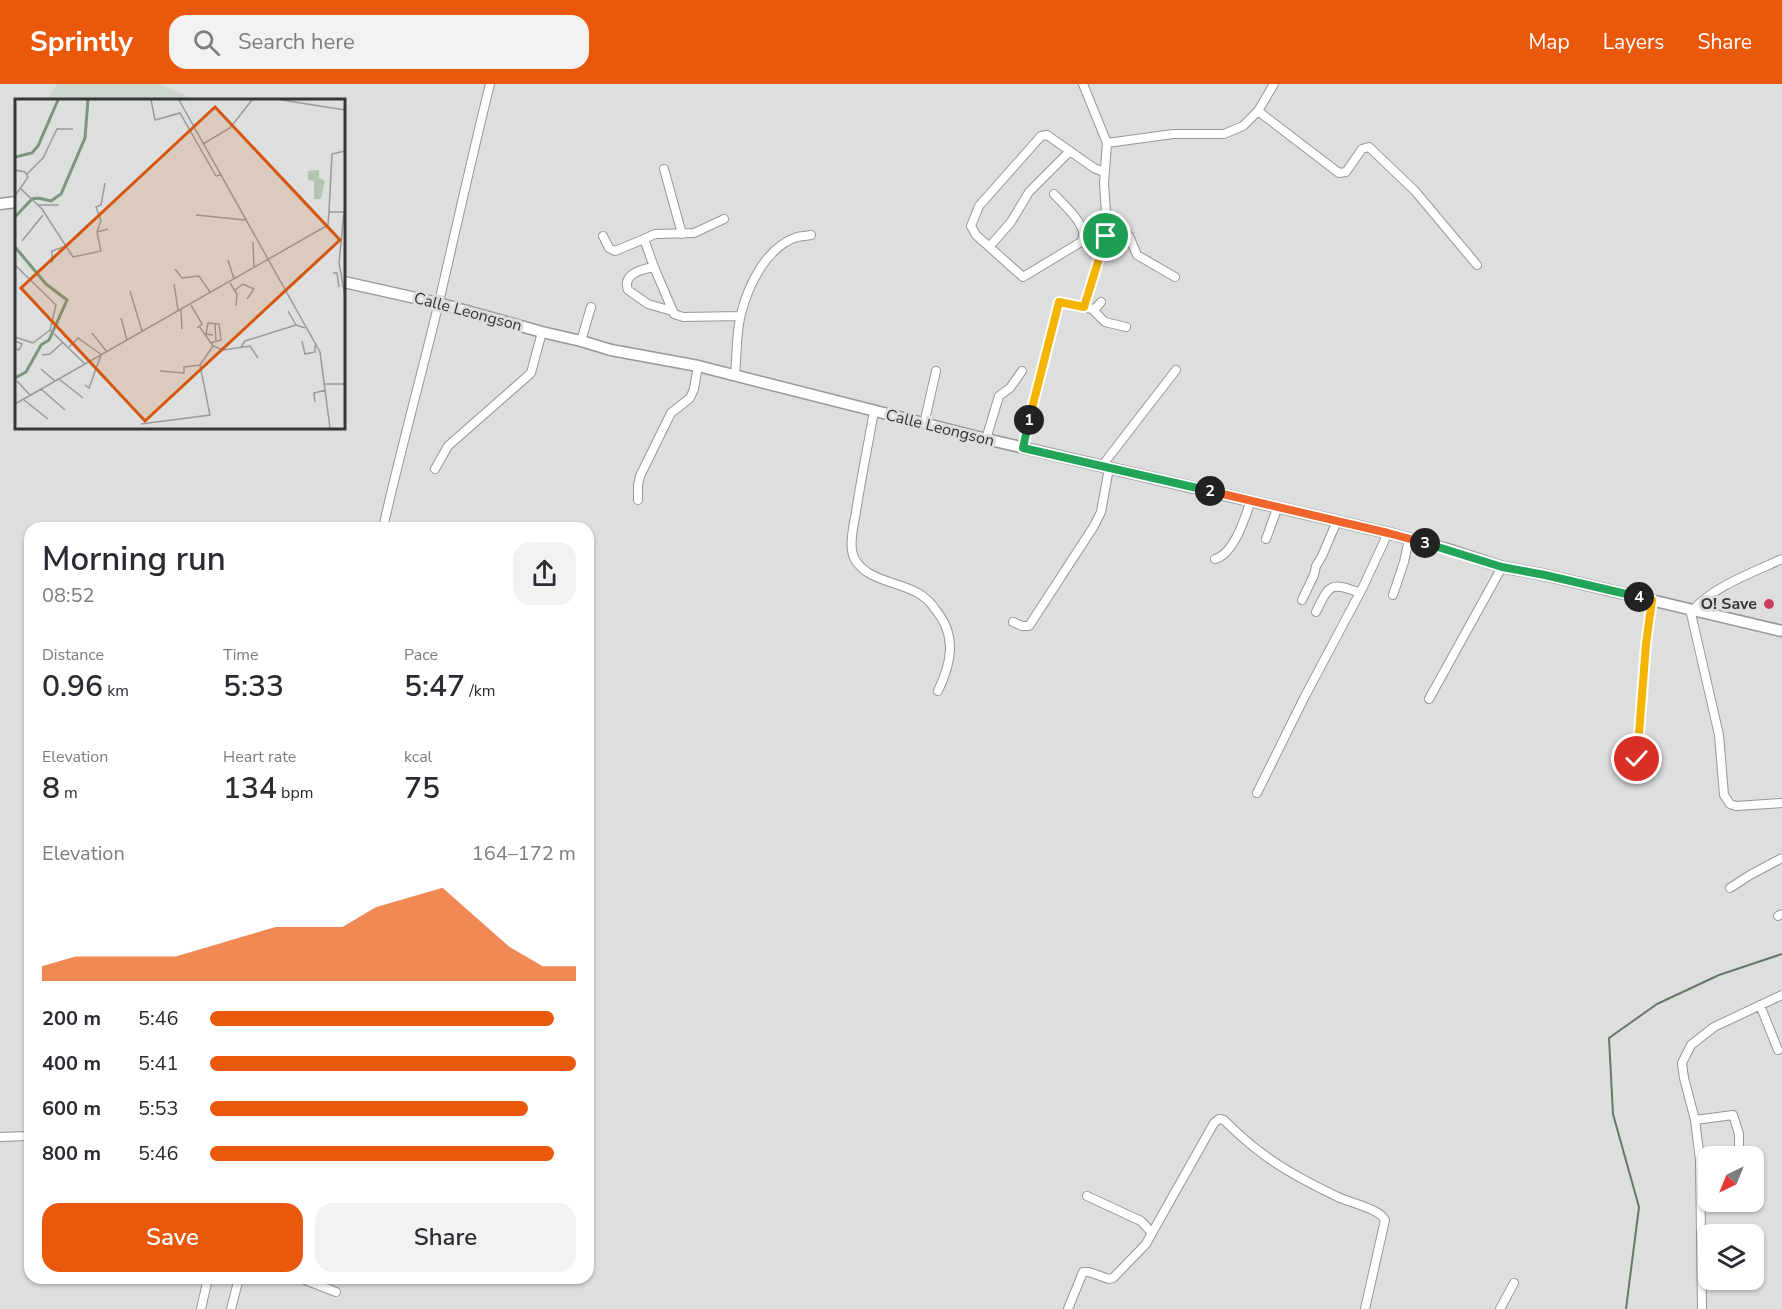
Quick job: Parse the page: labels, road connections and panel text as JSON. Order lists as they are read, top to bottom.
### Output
{
  "streets": {
    "main road": ["Calle Leongson"]
  },
  "places": ["O! Save"],
  "north": "bottom left",
  "page": {
    "header": "Sprintly",
    "search": "Search here",
    "nav": ["Map", "Layers", "Share"],
    "pins": [
      "1",
      "2",
      "3",
      "4"
    ],
    "heading": ["Morning run", "08:52"],
    "stats": [
      ["Distance", "0.96 km"],
      ["Time", "5:33"],
      ["Pace", "5:47 /km"],
      ["Elevation", "8 m"],
      ["Heart rate", "134 bpm"],
      ["kcal", "75"]
    ],
    "chart": ["Elevation", "164–172 m"],
    "list": [
      {
        "name": "200 m",
        "note": "5:46"
      },
      {
        "name": "400 m",
        "note": "5:41"
      },
      {
        "name": "600 m",
        "note": "5:53"
      },
      {
        "name": "800 m",
        "note": "5:46"
      }
    ],
    "buttons": ["Save", "Share"]
  }
}
